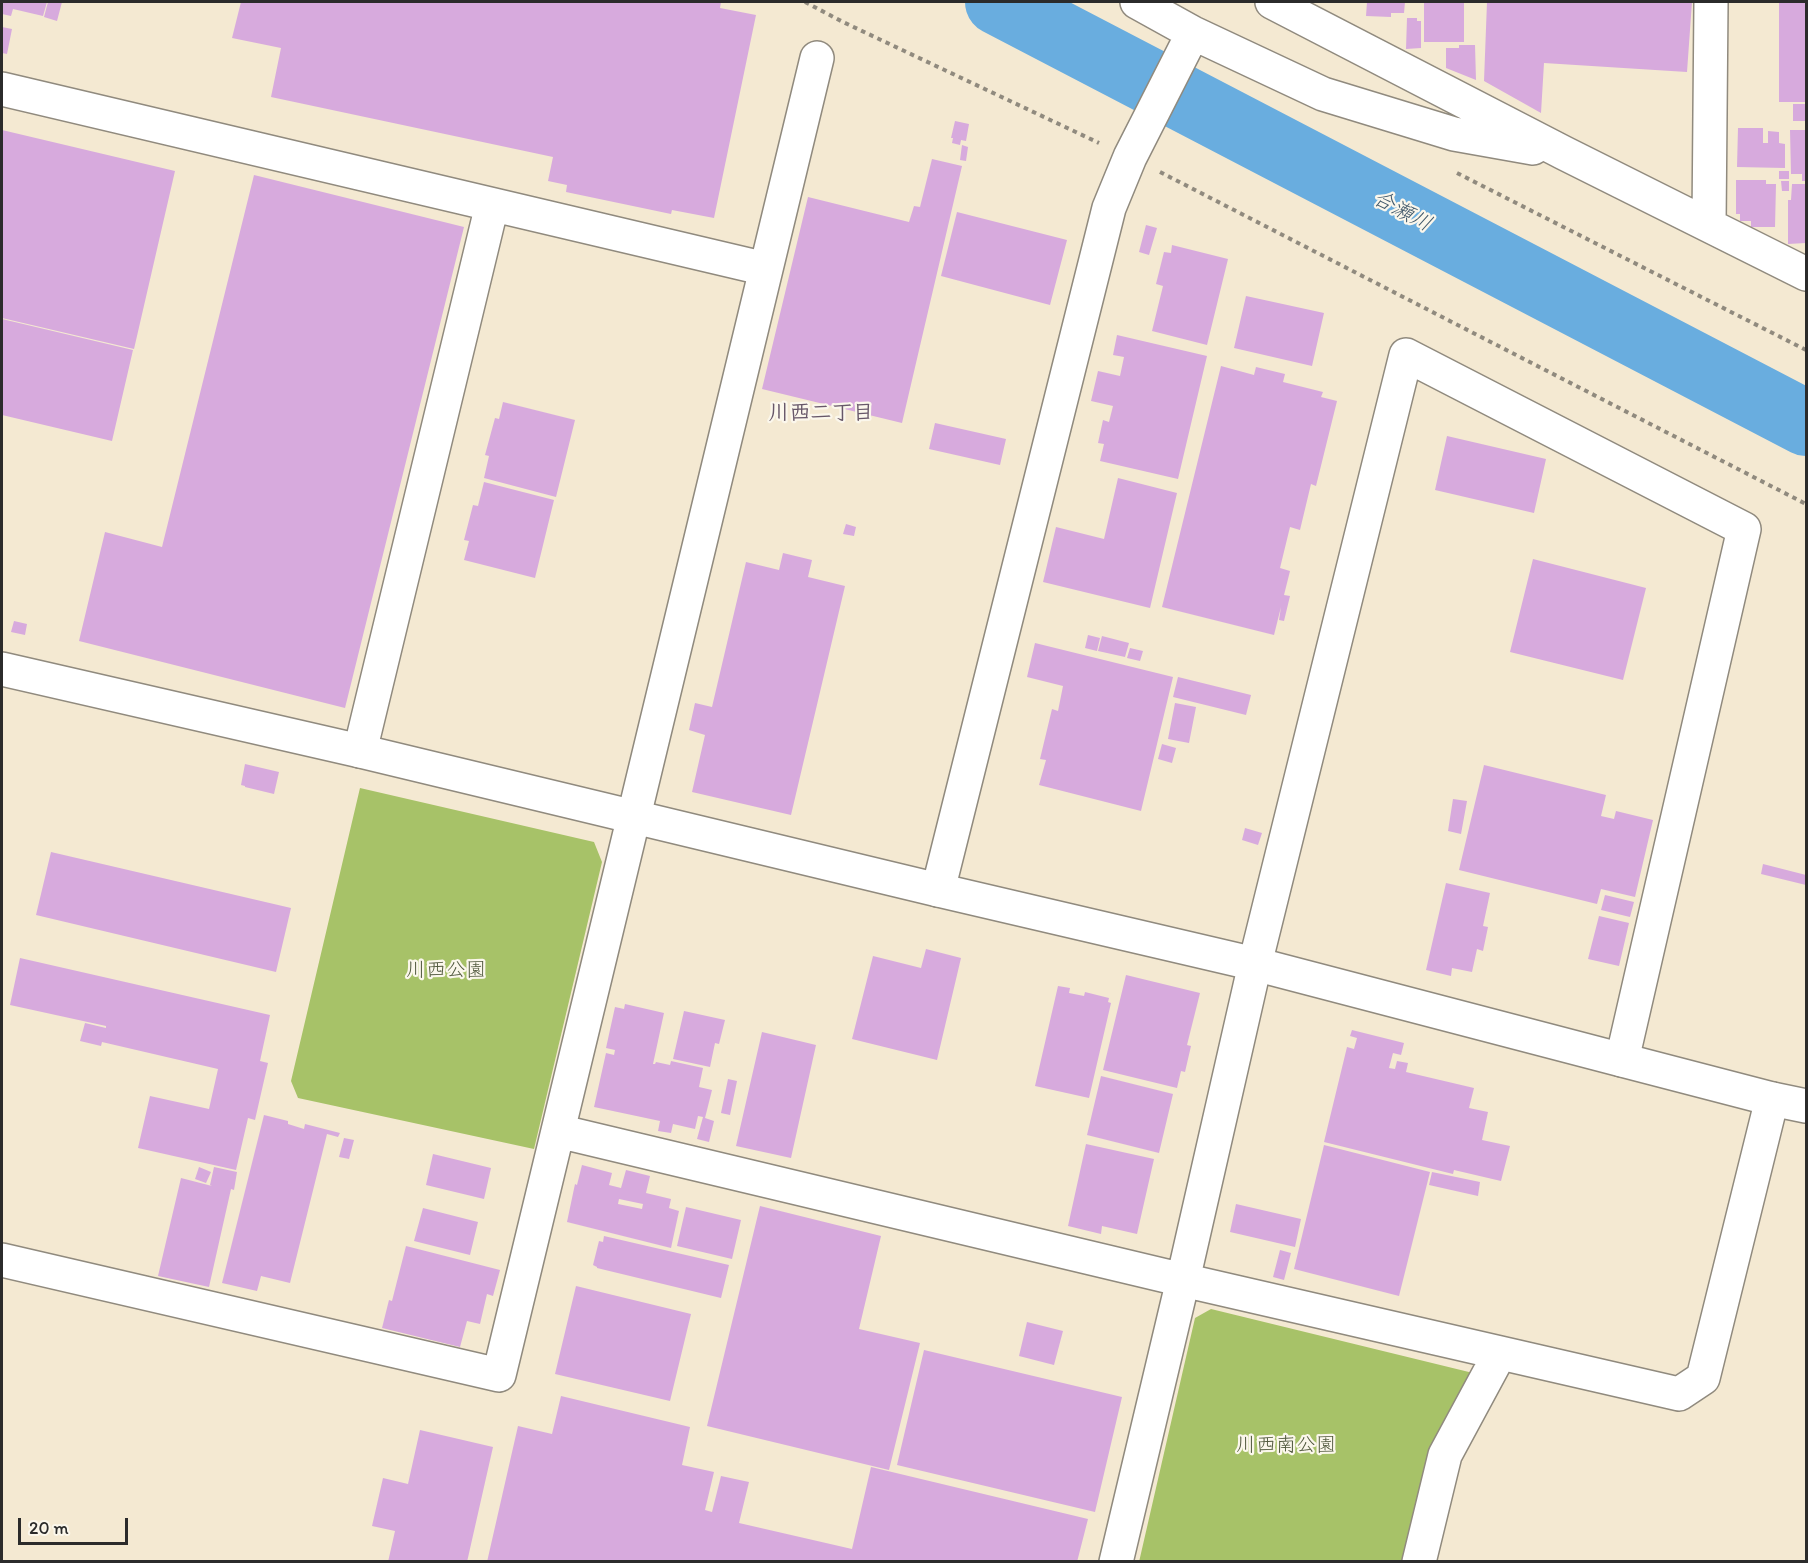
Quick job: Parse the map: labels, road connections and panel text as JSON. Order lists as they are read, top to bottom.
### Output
{
  "districts": ["川西二丁目"],
  "water": ["合瀬川"],
  "parks": ["川西公園", "川西南公園"],
  "scale_bar": "20 m"
}
